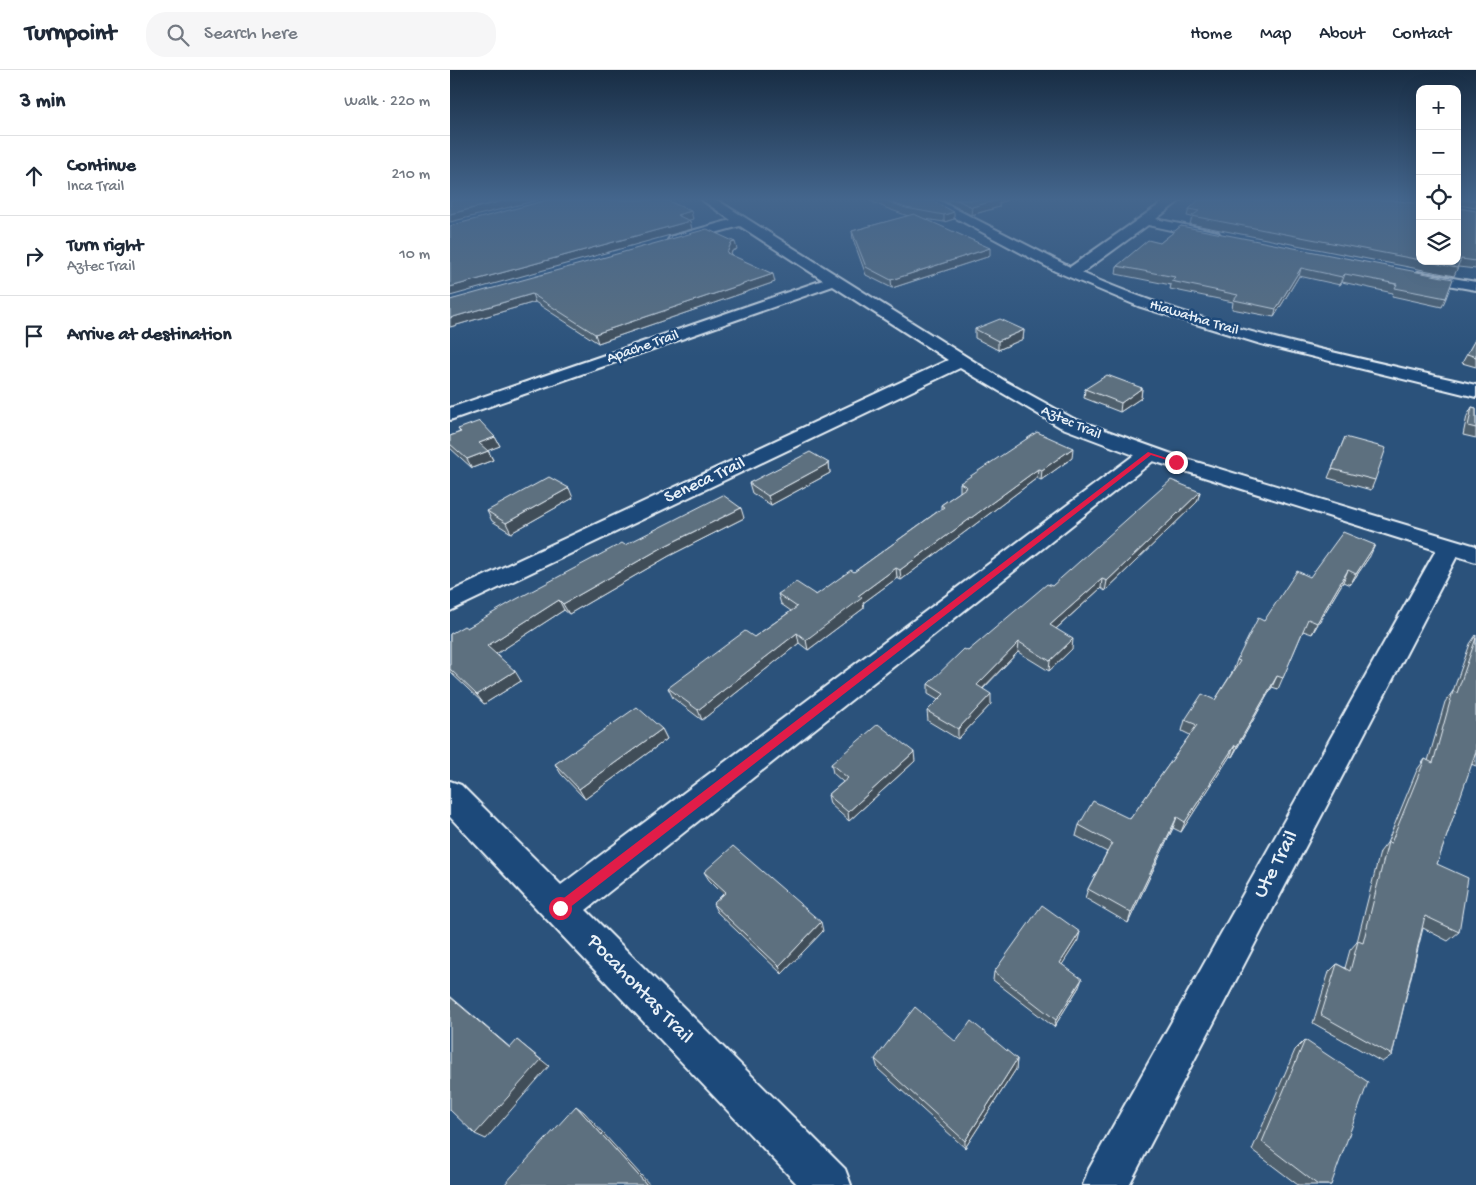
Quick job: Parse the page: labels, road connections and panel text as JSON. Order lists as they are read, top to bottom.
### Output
{
  "streets": {
    "street": [
      "Hiawatha Trail",
      "Apache Trail",
      "Aztec Trail",
      "Seneca Trail",
      "Ute Trail",
      "Pocahontas Trail"
    ]
  },
  "crossings": [
    ["Apache Trail", "Aztec Trail"],
    ["Aztec Trail", "Seneca Trail"],
    ["Aztec Trail", "Ute Trail"]
  ],
  "page": {
    "header": "Turnpoint",
    "search": "Search here",
    "nav": [
      "Home",
      "Map",
      "About",
      "Contact"
    ],
    "heading": ["3 min", "Walk · 220 m"],
    "map_buttons": ["+", "−"],
    "list": [
      ["Continue", "Inca Trail", "210 m"],
      ["Turn right", "Aztec Trail", "10 m"],
      "Arrive at destination"
    ]
  }
}
